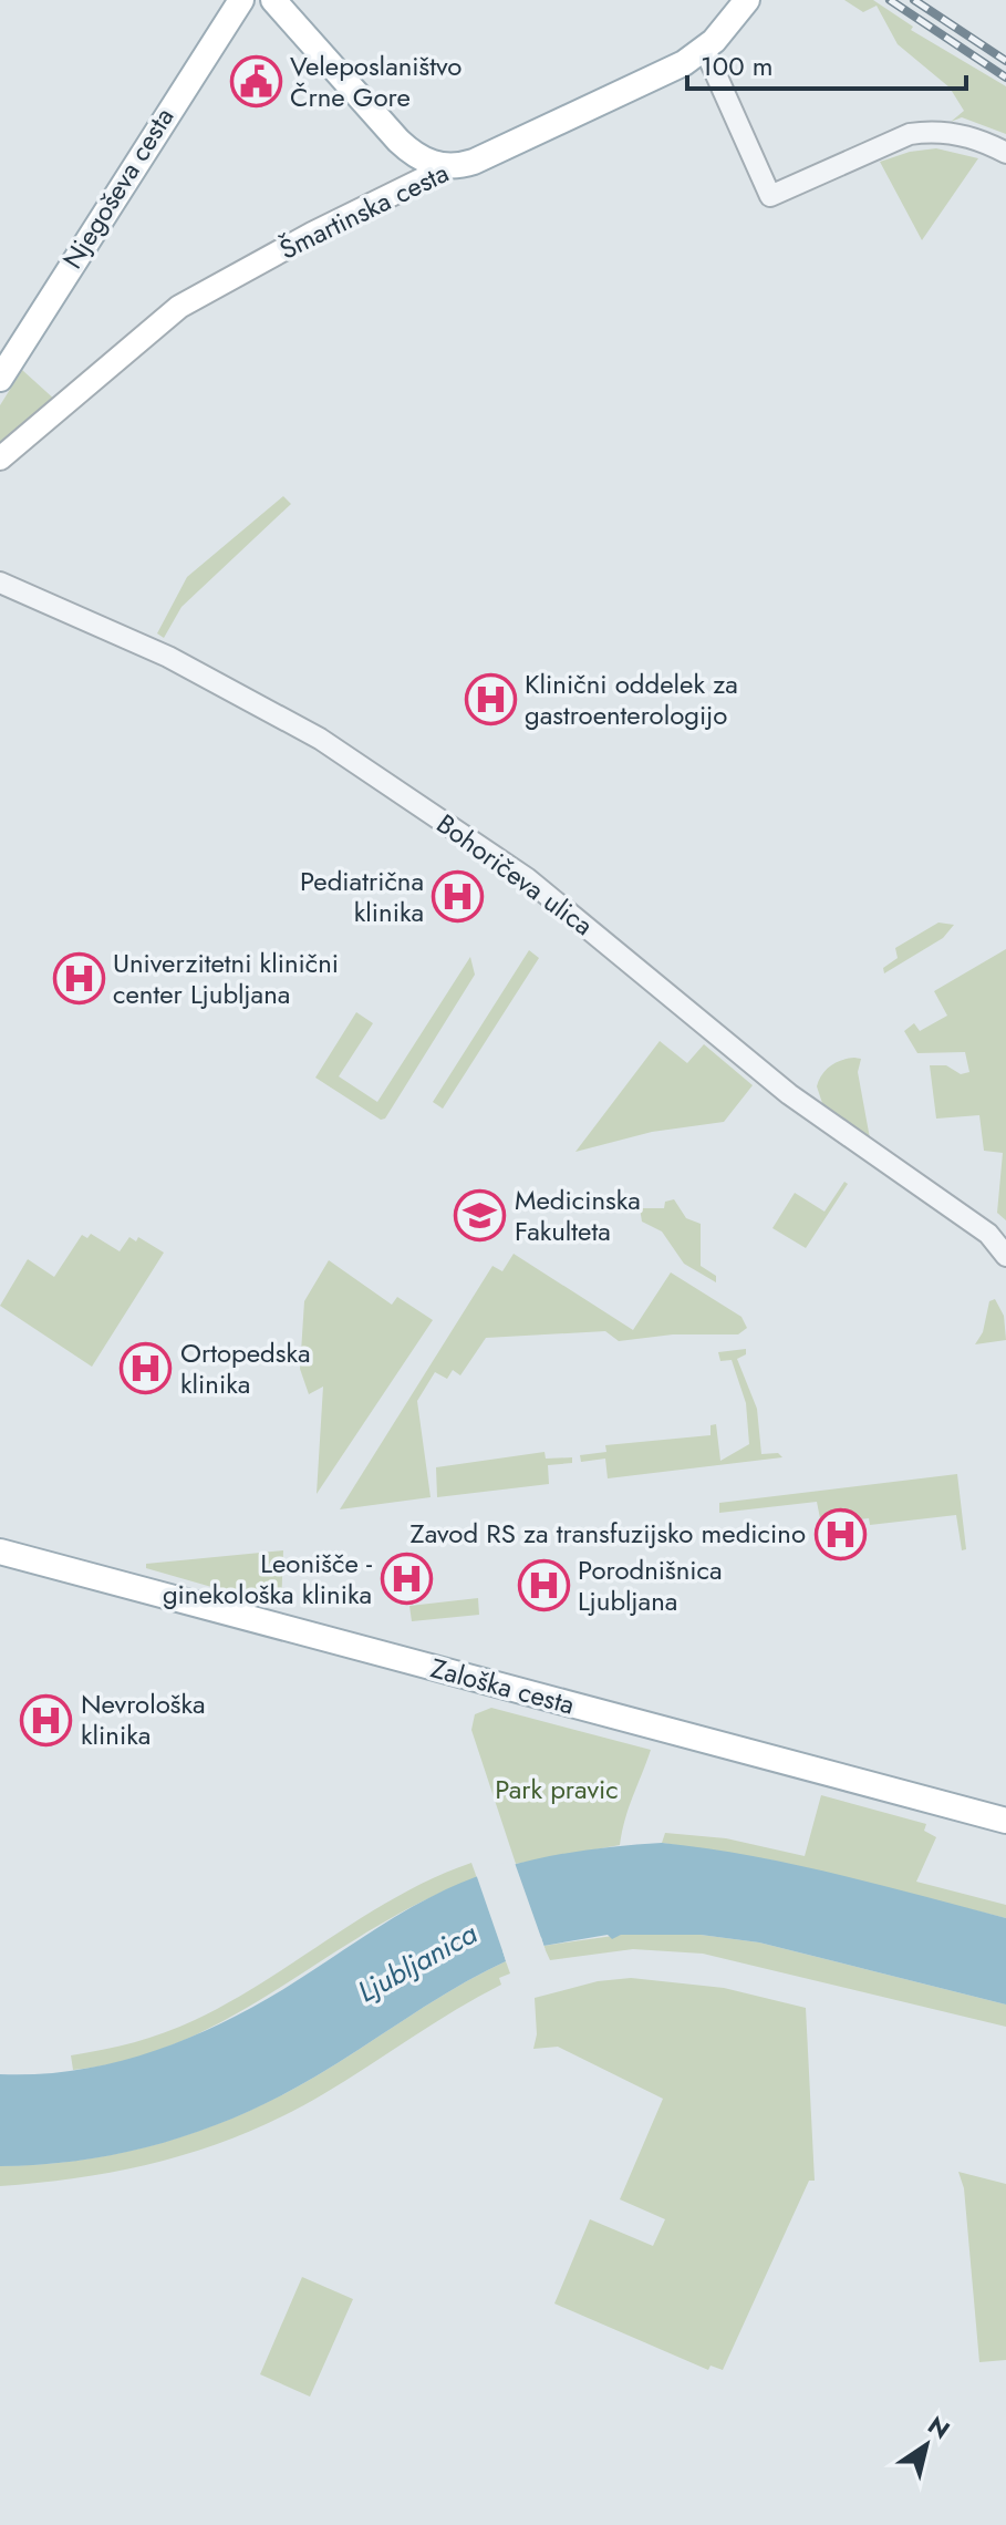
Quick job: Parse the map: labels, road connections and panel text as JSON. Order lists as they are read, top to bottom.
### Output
{
  "streets": {
    "main road": ["Njegoševa cesta", "Šmartinska cesta", "Zaloška cesta"],
    "street": ["Bohoričeva ulica"]
  },
  "water": ["Ljubljanica"],
  "parks": ["Park pravic"],
  "places": {
    "public building": ["Veleposlaništvo Črne Gore"],
    "hospital": [
      "Klinični oddelek za gastroenterologijo",
      "Pediatrična klinika",
      "Univerzitetni klinični center Ljubljana",
      "Ortopedska klinika",
      "Zavod RS za transfuzijsko medicino",
      "Leonišče - ginekološka klinika",
      "Porodnišnica Ljubljana",
      "Nevrološka klinika"
    ],
    "school or university": ["Medicinska Fakulteta"]
  },
  "scale_bar": "100 m",
  "north": "top right"
}
